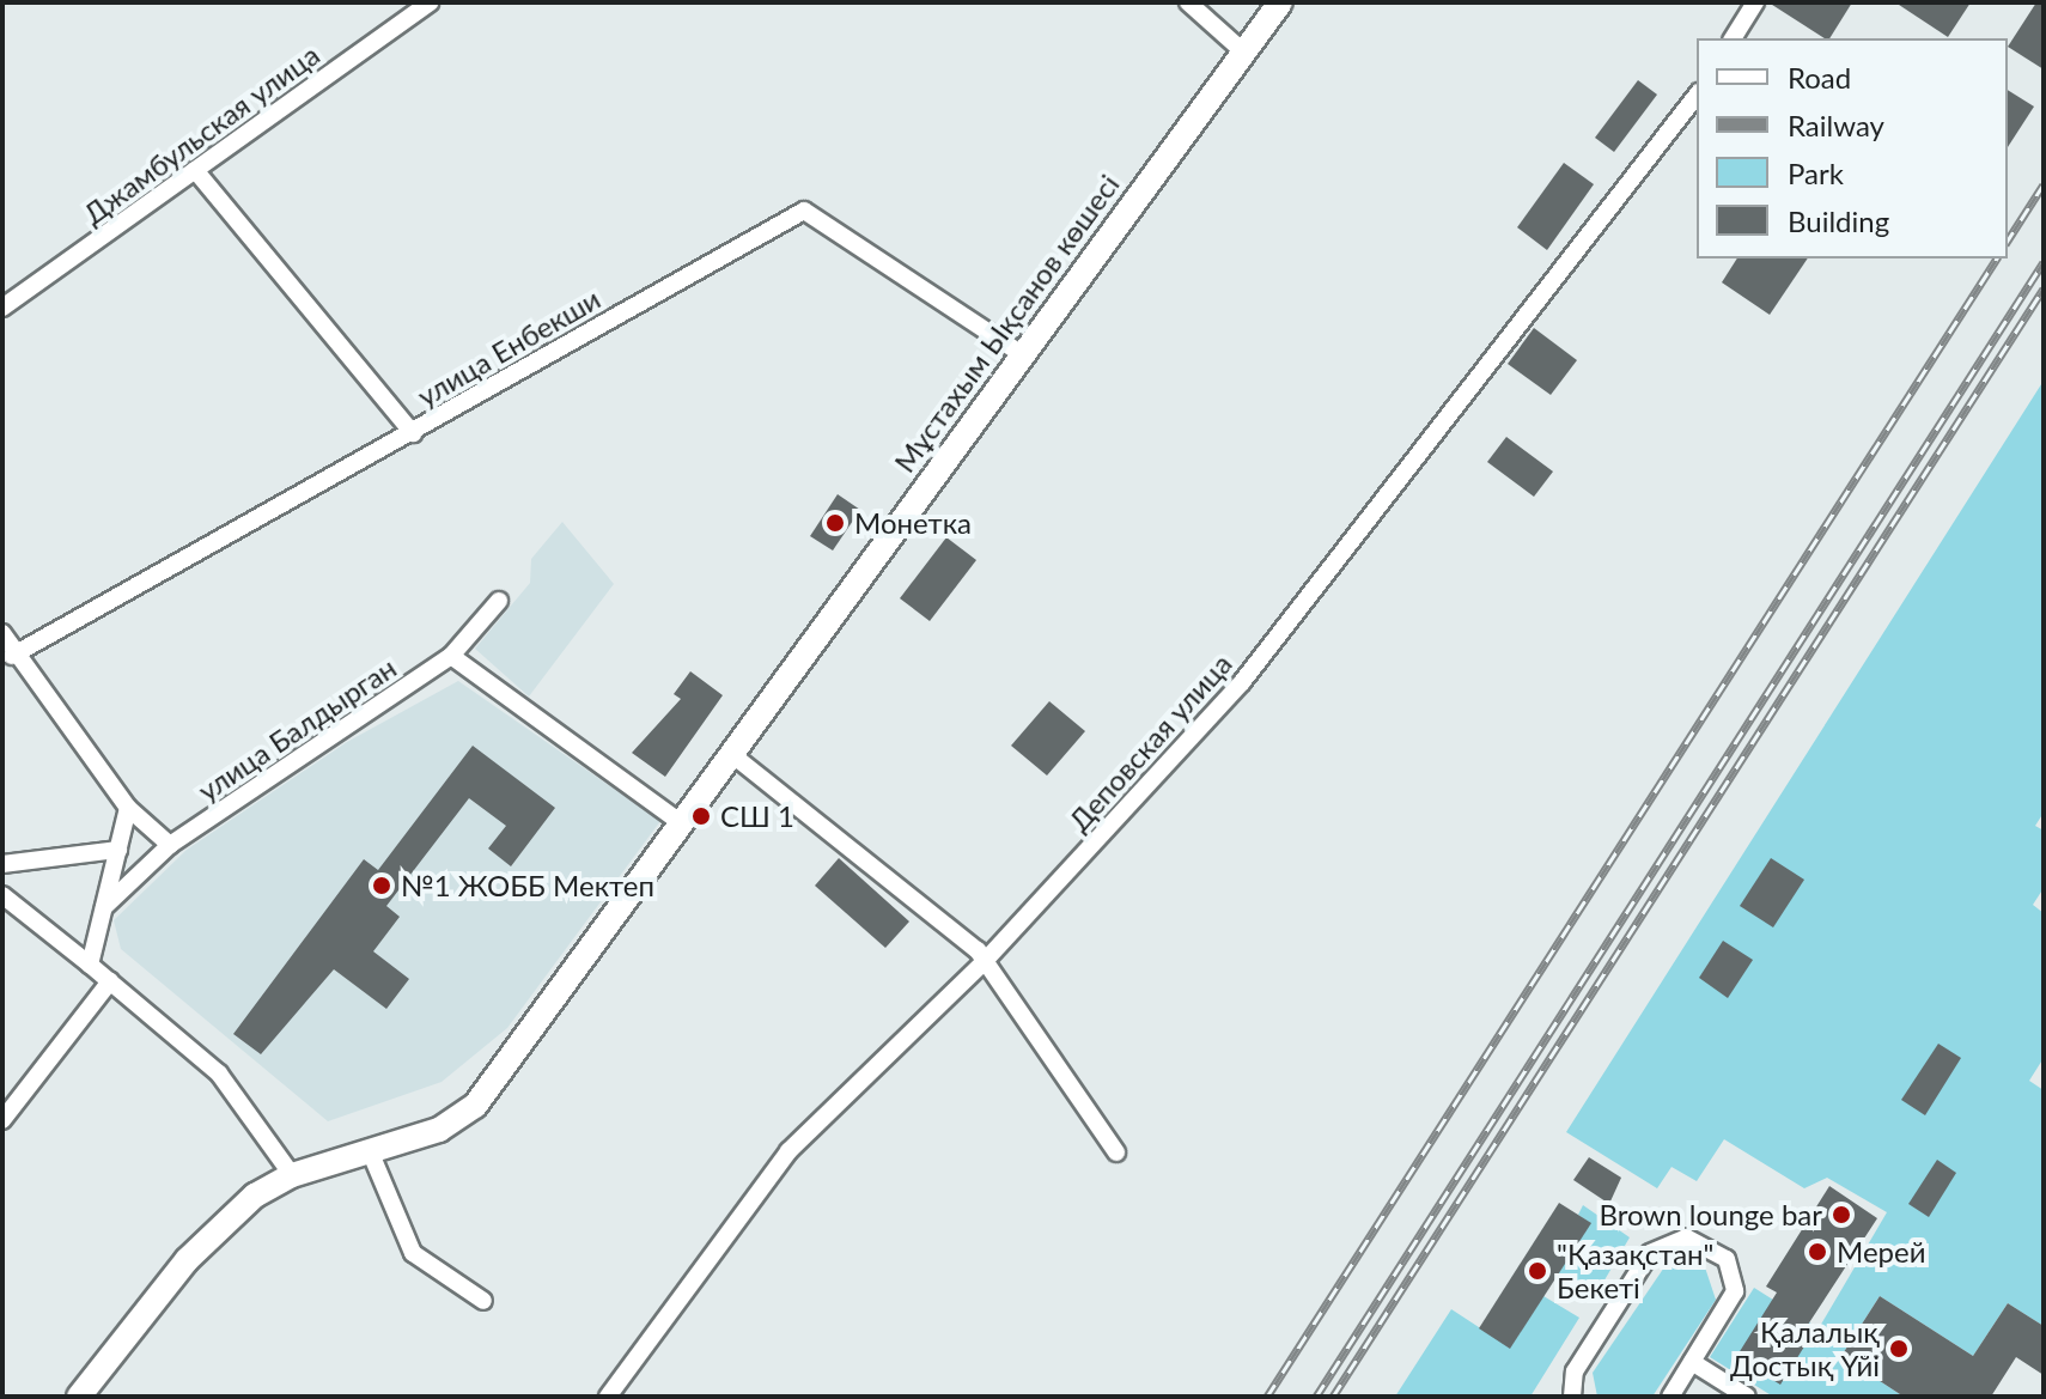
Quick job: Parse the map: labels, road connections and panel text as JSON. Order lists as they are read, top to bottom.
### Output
{
  "streets": {
    "main road": ["Мұстахым Ықсанов көшесі"],
    "street": [
      "Джамбульская улица",
      "улица Енбекши",
      "улица Балдырган",
      "Деповская улица"
    ]
  },
  "crossings": [
    ["Мұстахым Ықсанов көшесі", "улица Енбекши"]
  ],
  "places": [
    "Монетка",
    "СШ 1",
    "№1 ЖОББ Мектеп",
    "Brown lounge bar",
    "Мерей",
    "\"Қазақстан\" Бекеті",
    "Қалалық Достық Үйі"
  ],
  "legend": [
    "Road",
    "Railway",
    "Park",
    "Building"
  ]
}
